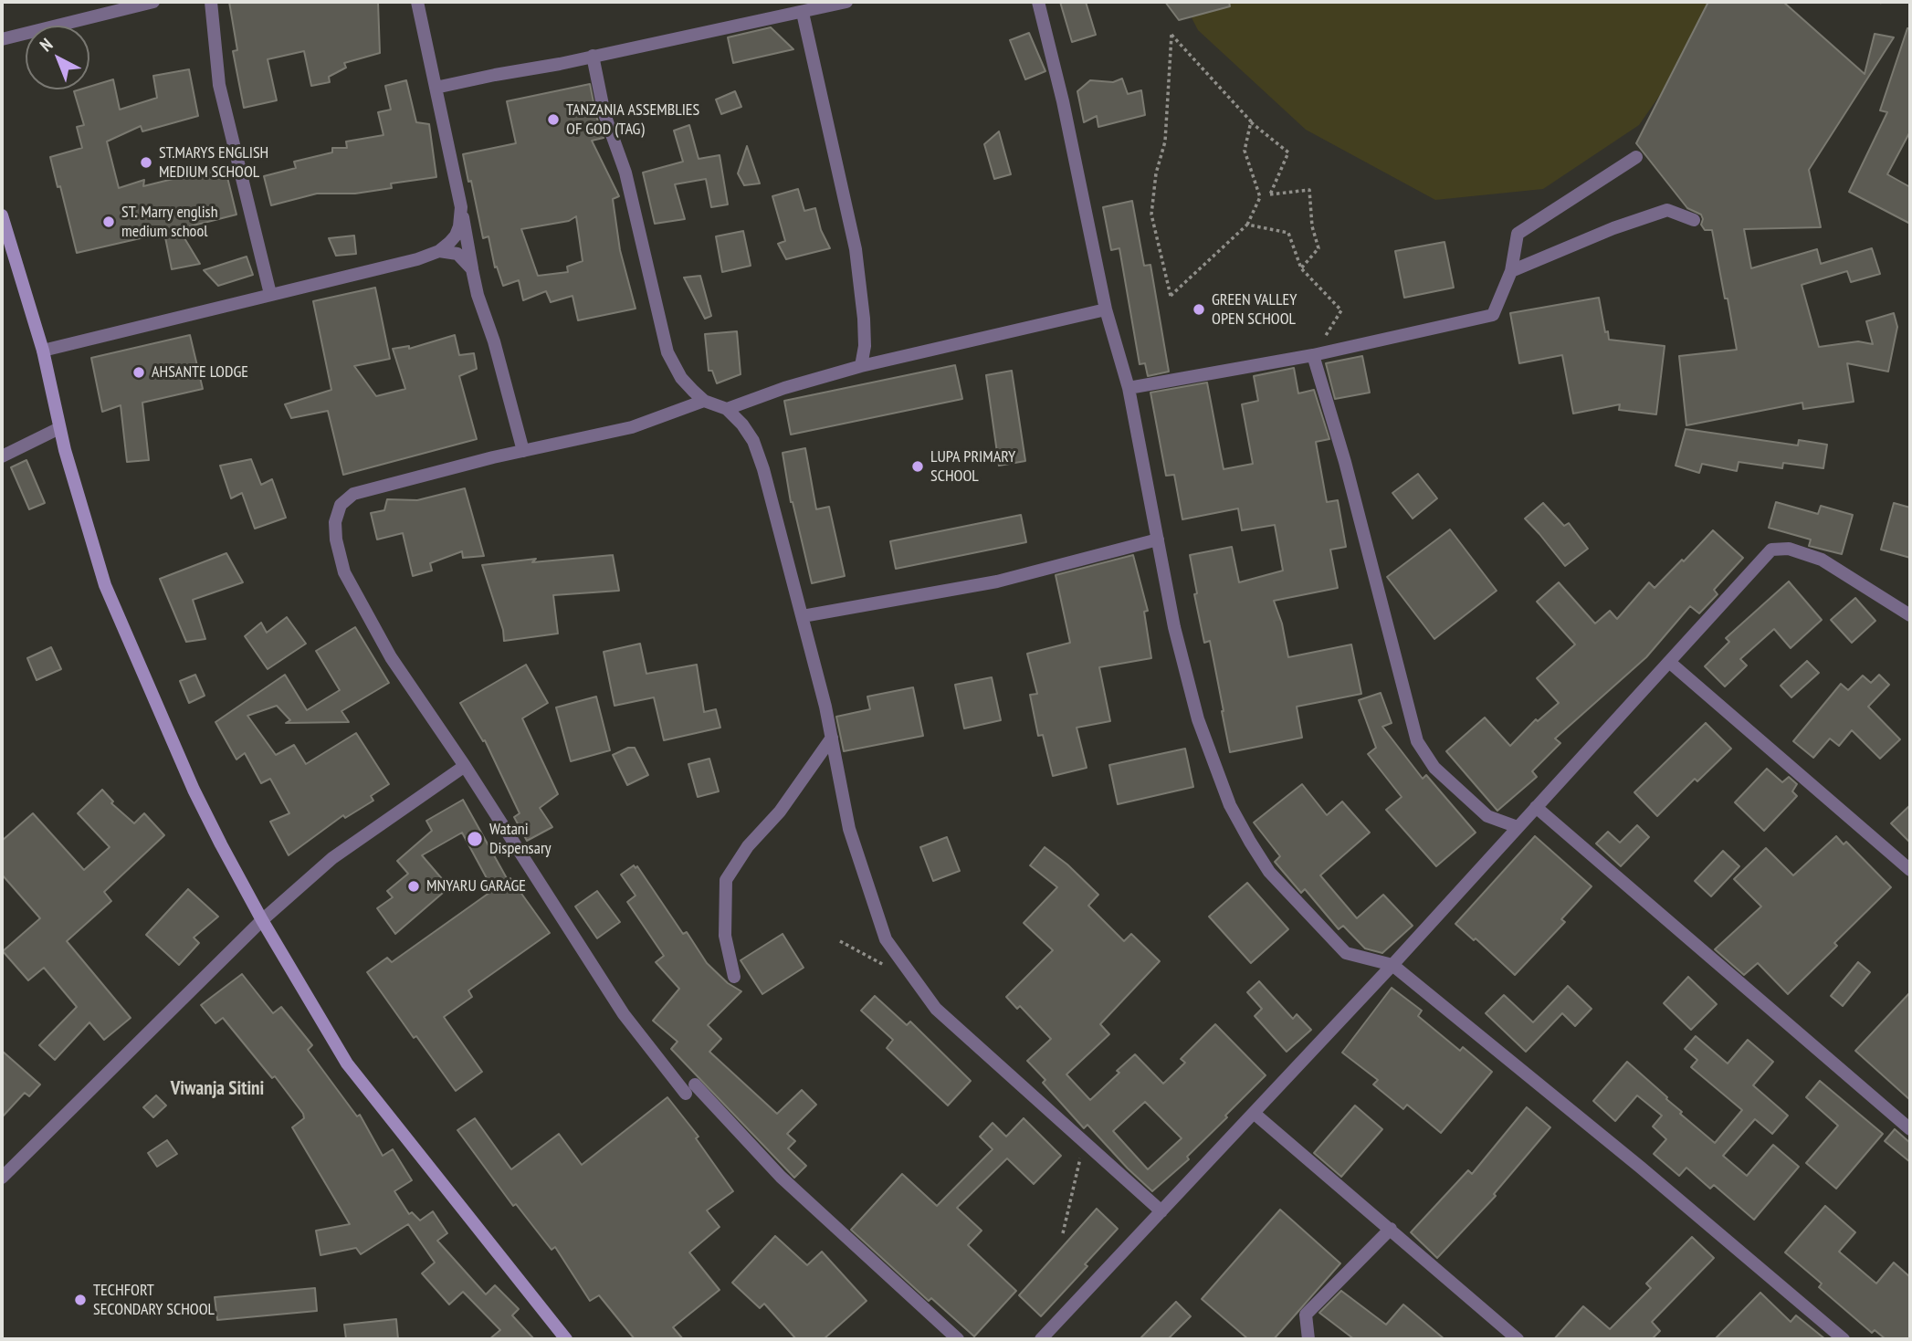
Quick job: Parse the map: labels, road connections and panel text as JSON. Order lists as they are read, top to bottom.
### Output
{
  "districts": ["Viwanja Sitini"],
  "places": [
    "TANZANIA ASSEMBLIES OF GOD (TAG)",
    "ST.MARYS ENGLISH MEDIUM SCHOOL",
    "ST. Marry english medium school",
    "GREEN VALLEY OPEN SCHOOL",
    "AHSANTE LODGE",
    "LUPA PRIMARY SCHOOL",
    "Watani Dispensary",
    "MNYARU GARAGE",
    "TECHFORT SECONDARY SCHOOL"
  ],
  "north": "top left"
}
